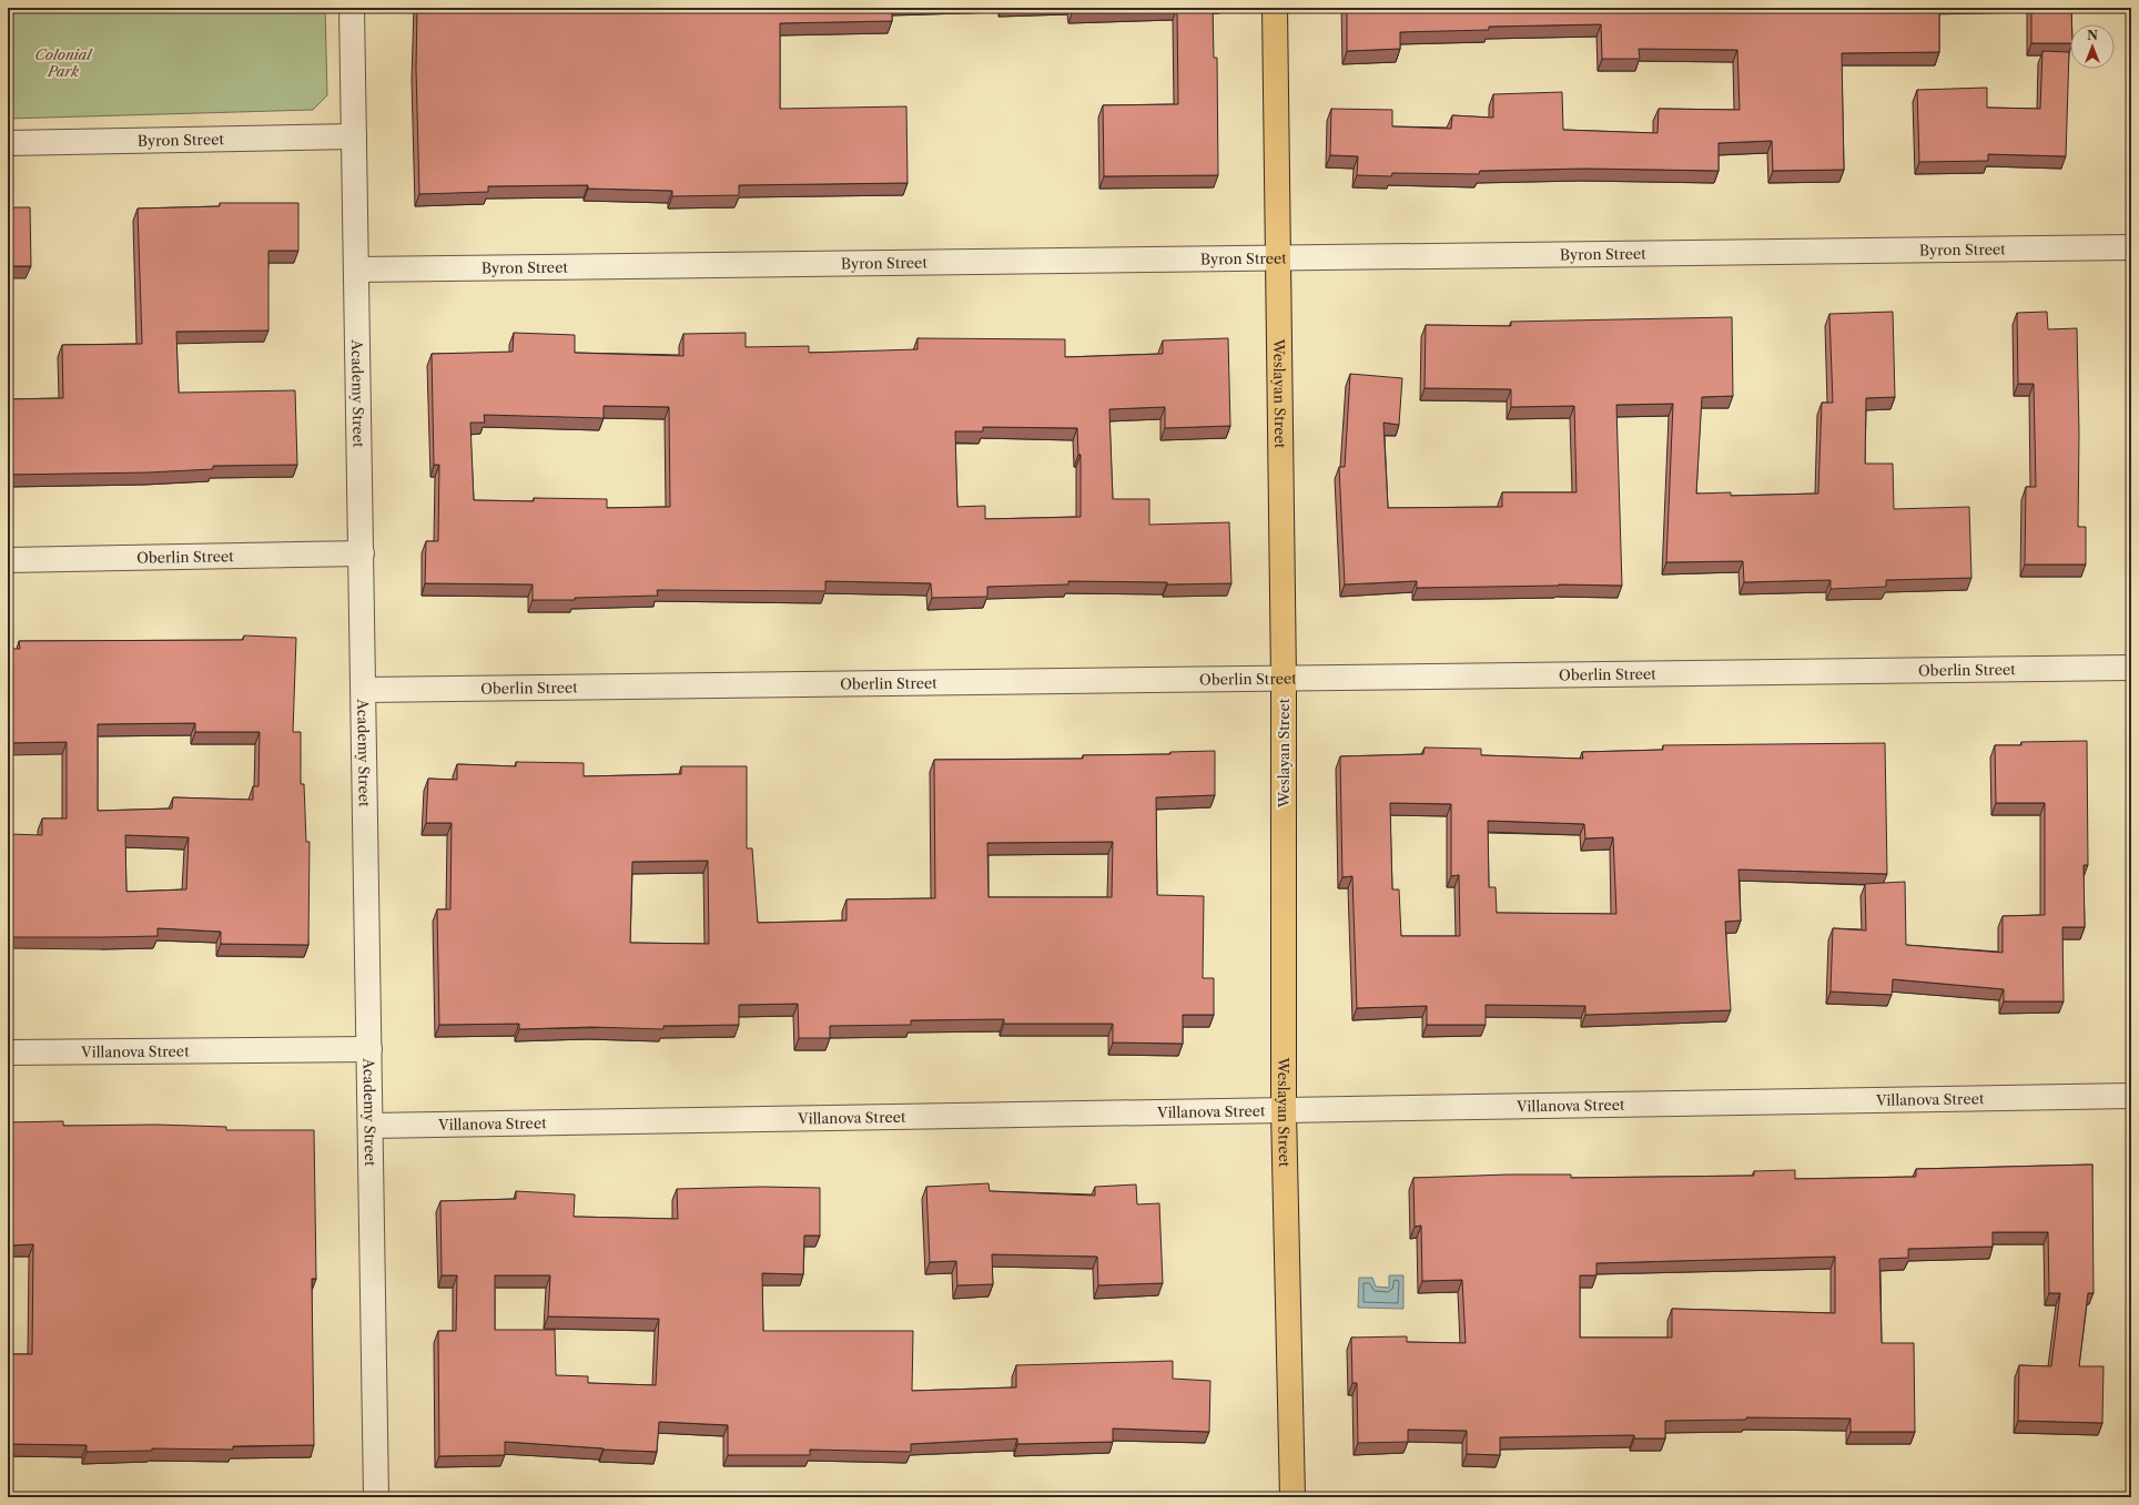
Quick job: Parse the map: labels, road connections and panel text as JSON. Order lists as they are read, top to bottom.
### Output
{
  "streets": {
    "main road": ["Weslayan Street"],
    "street": [
      "Byron Street",
      "Academy Street",
      "Oberlin Street",
      "Villanova Street"
    ]
  },
  "crossings": [
    ["Byron Street", "Academy Street"],
    ["Byron Street", "Weslayan Street"],
    ["Academy Street", "Oberlin Street"],
    ["Academy Street", "Villanova Street"],
    ["Weslayan Street", "Oberlin Street"],
    ["Weslayan Street", "Villanova Street"]
  ],
  "parks": ["Colonial Park"],
  "north": "top"
}
